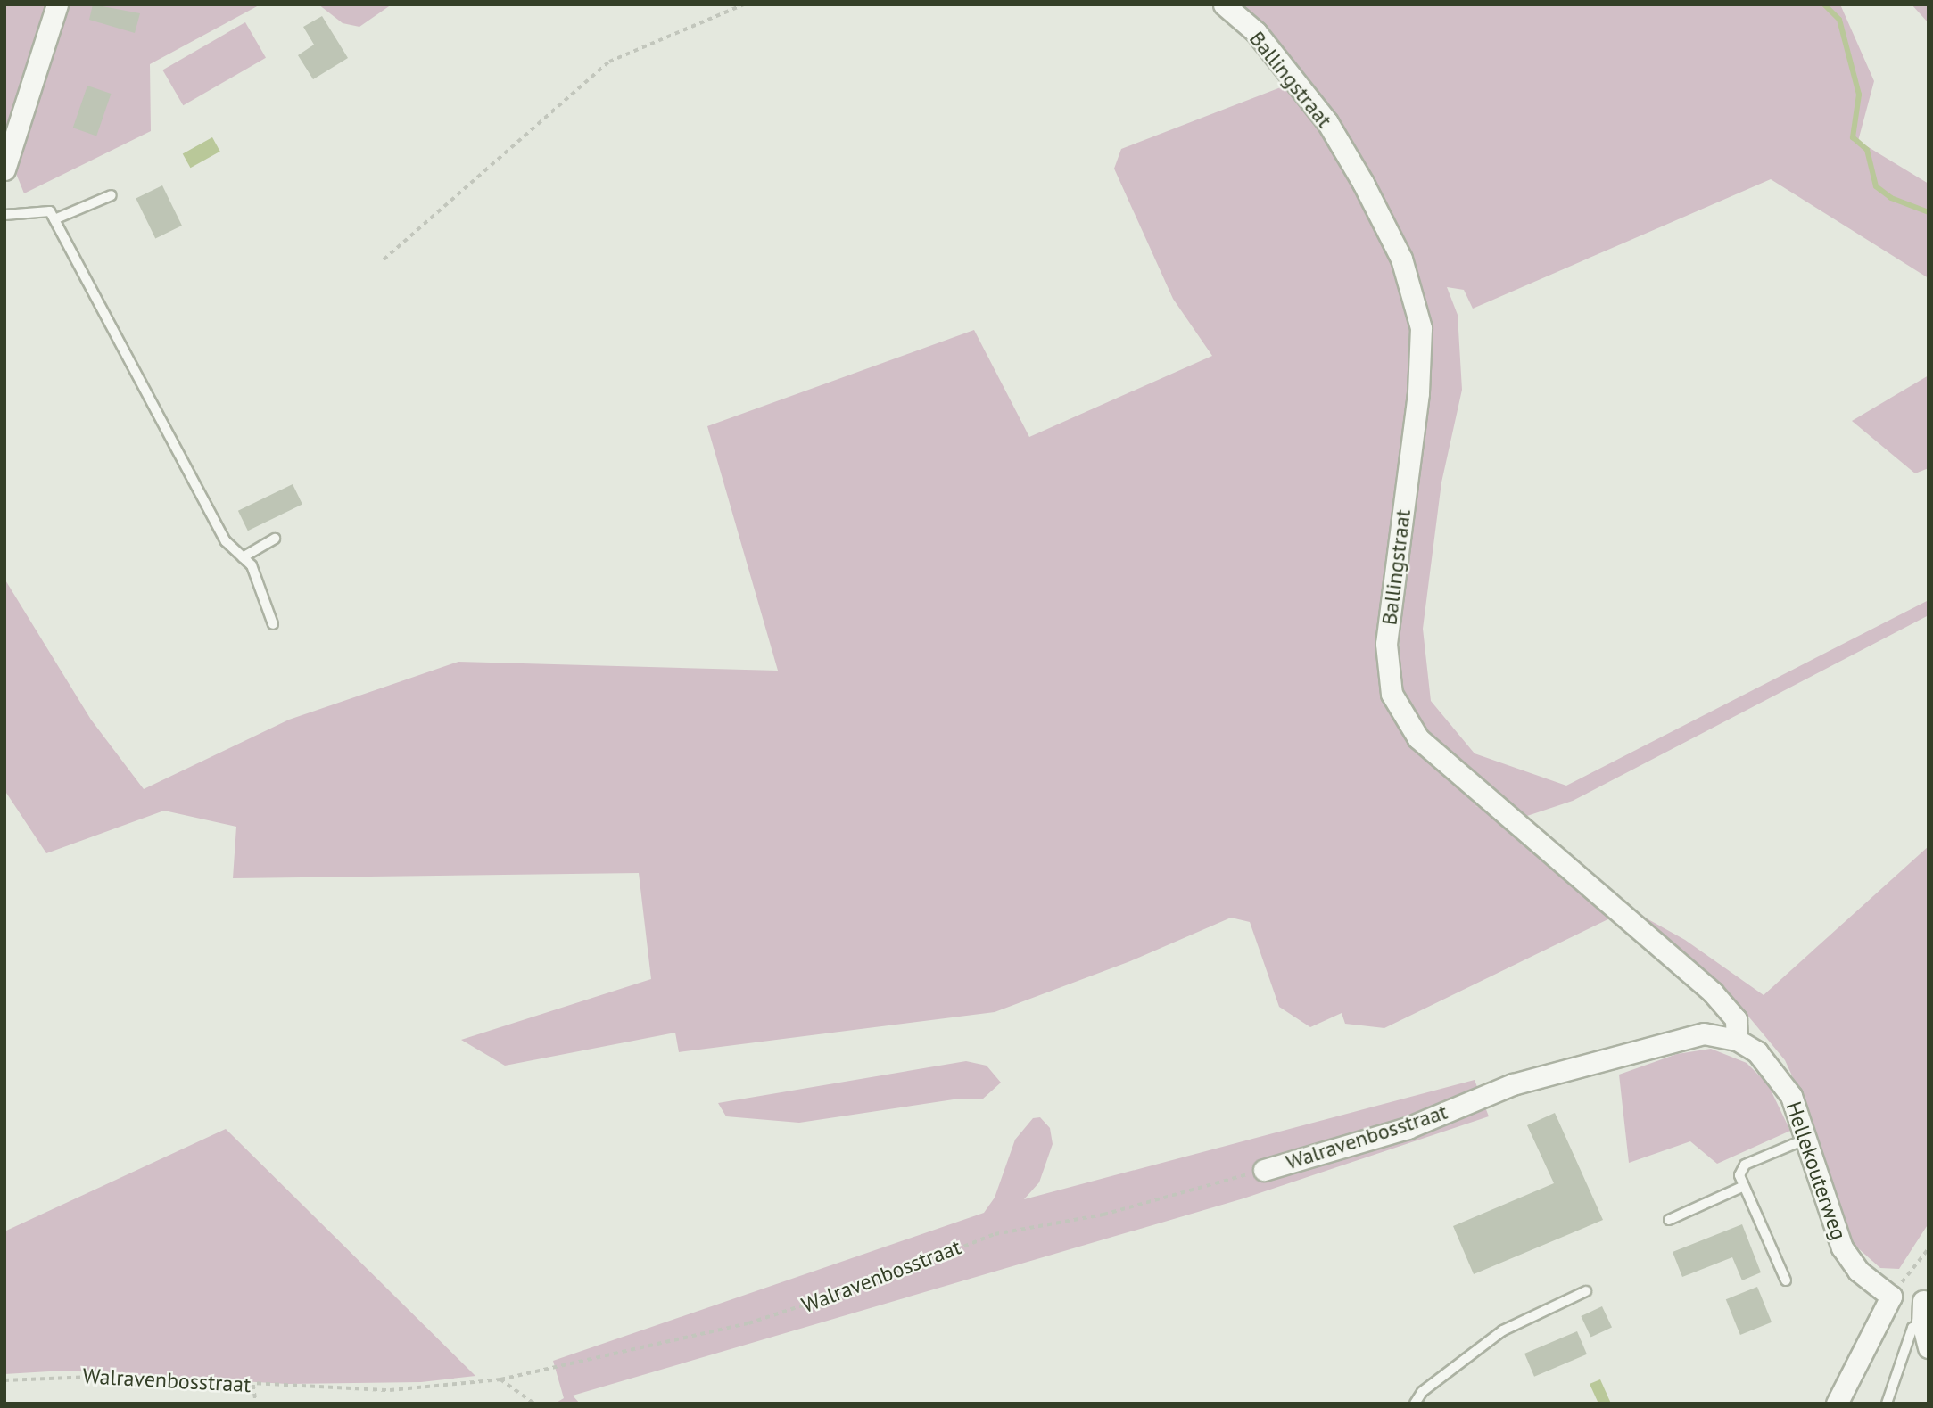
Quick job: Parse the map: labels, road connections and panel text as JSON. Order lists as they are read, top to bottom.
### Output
{
  "streets": {
    "street": ["Ballingstraat", "Walravenbosstraat", "Hellekouterweg"]
  },
  "crossings": [
    ["Ballingstraat", "Walravenbosstraat"],
    ["Ballingstraat", "Hellekouterweg"],
    ["Walravenbosstraat", "Hellekouterweg"]
  ]
}
